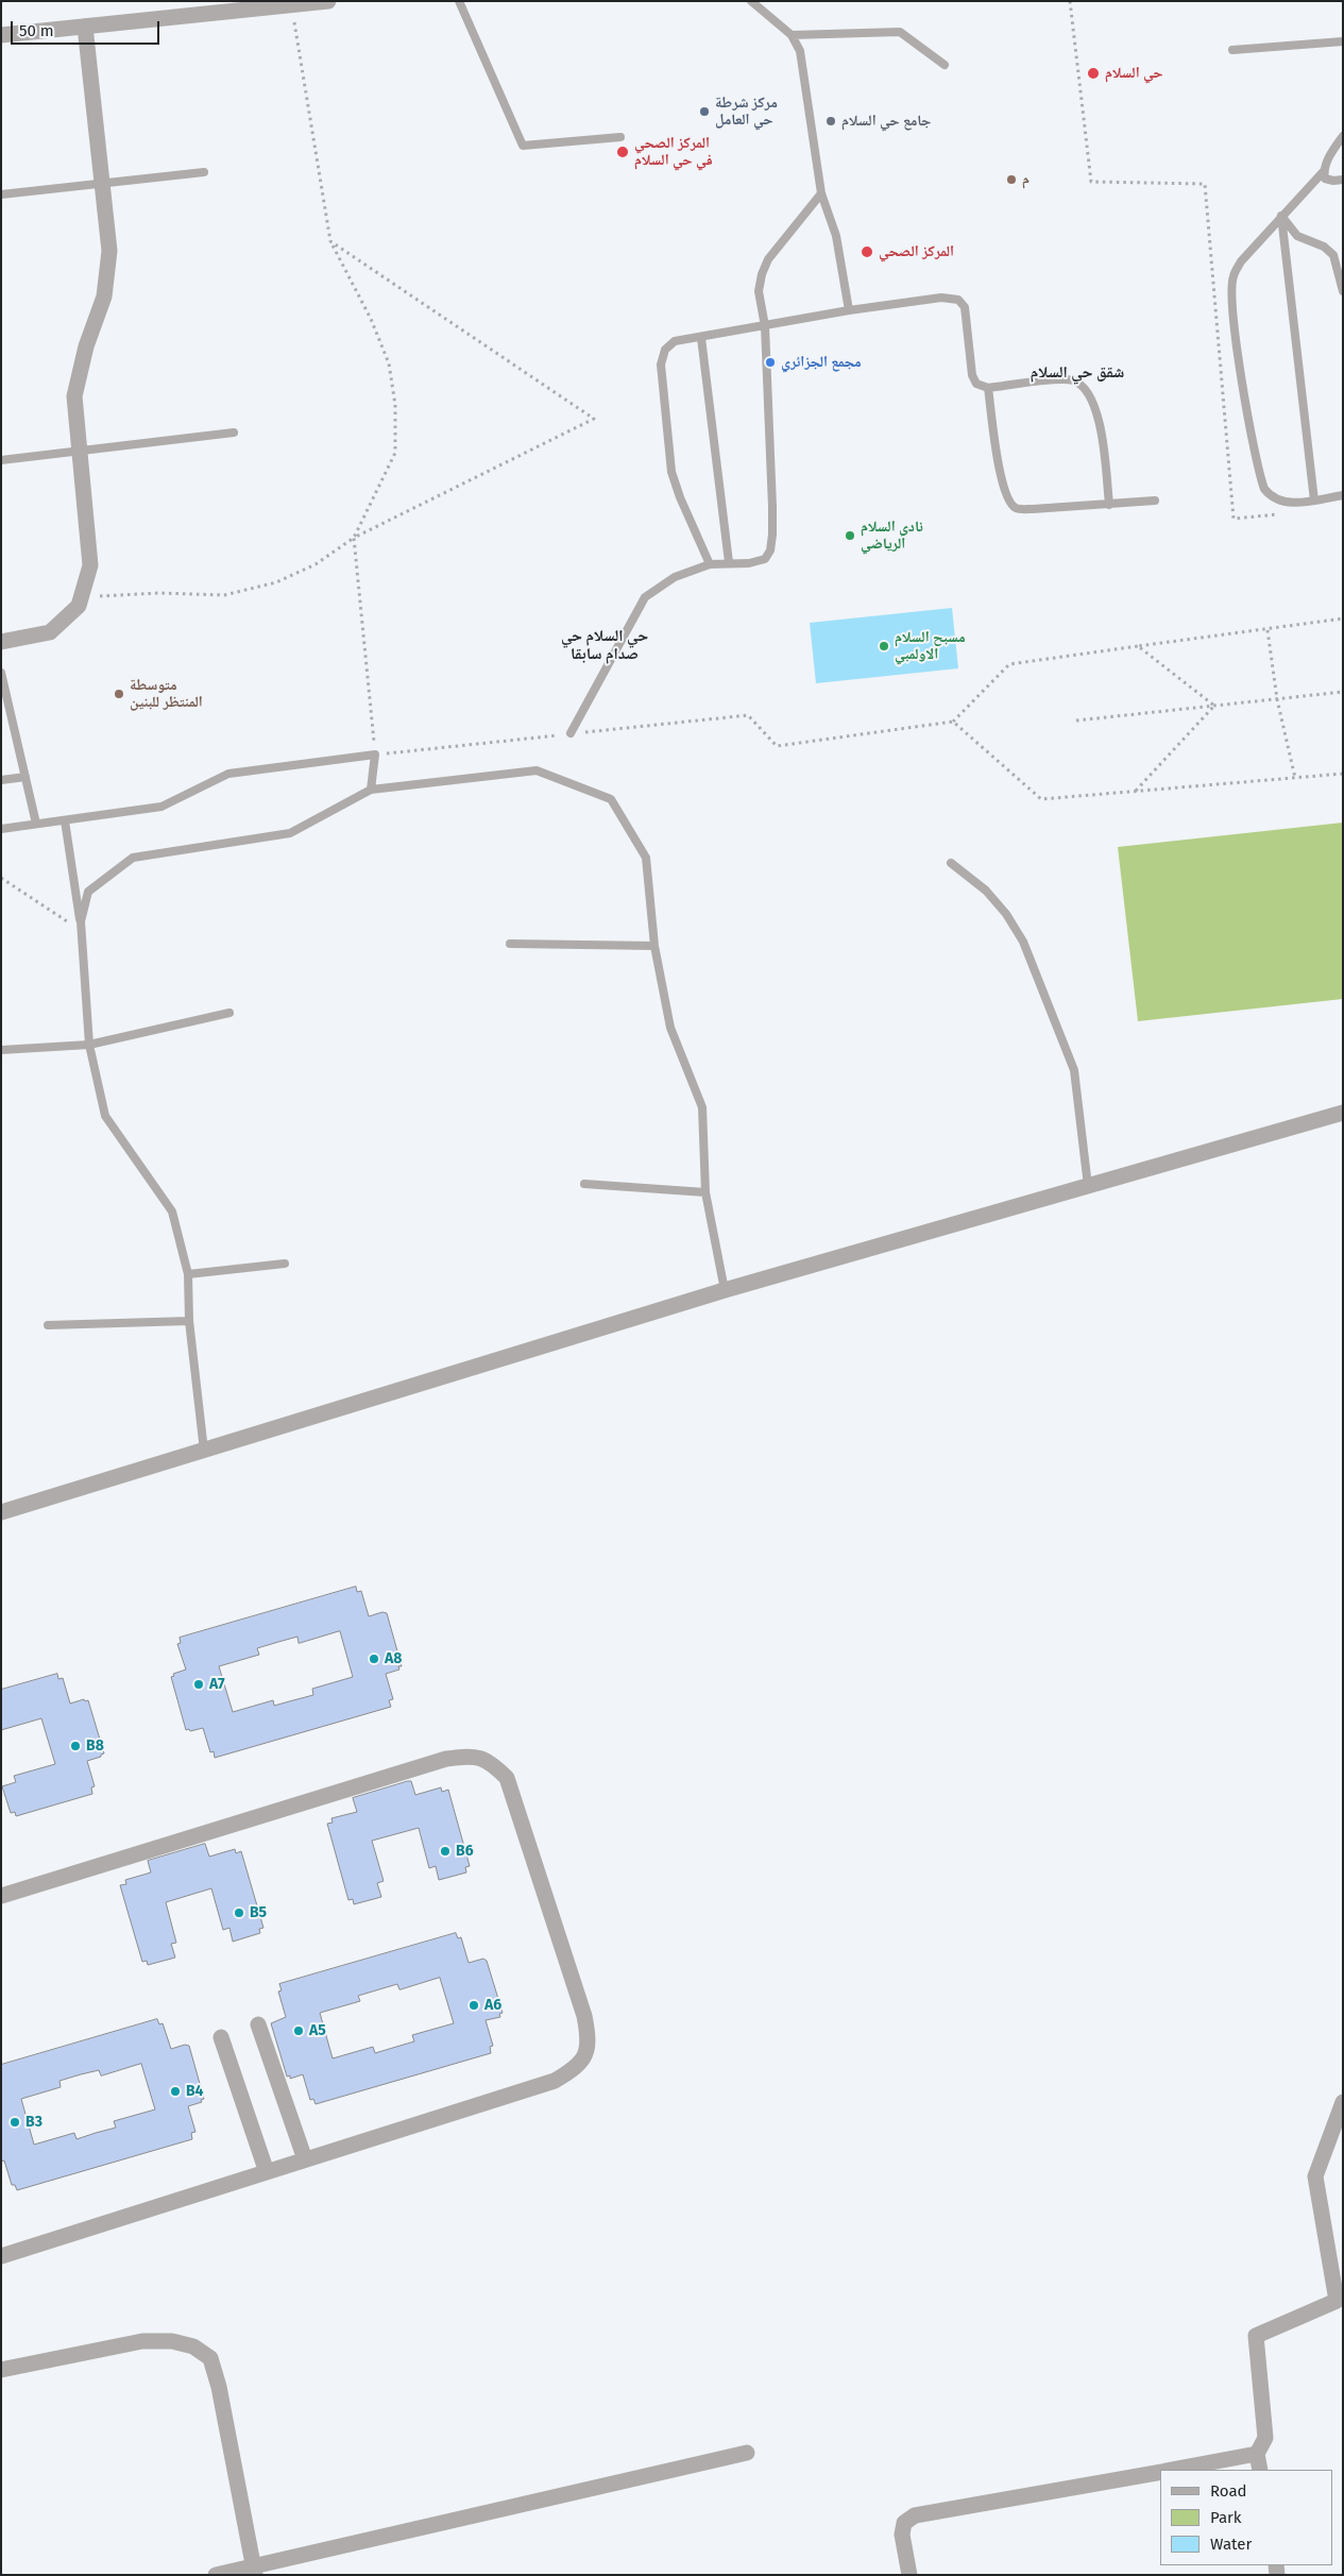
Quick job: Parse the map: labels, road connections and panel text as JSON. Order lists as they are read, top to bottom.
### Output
{
  "districts": ["شقق حي السلام", "حي السلام حي صدام سابقا"],
  "places": [
    "حي السلام",
    "مركز شرطة حي العامل",
    "جامع حي السلام",
    "المركز الصحي في حي السلام",
    "م",
    "المركز الصحي",
    "مجمع الجزائري",
    "نادي السلام الرياضي",
    "مسبح السلام الاولمبي",
    "متوسطة المنتظر للبنين",
    "A8",
    "A7",
    "B8",
    "B6",
    "B5",
    "A6",
    "A5",
    "B4",
    "B3"
  ],
  "legend": ["Road", "Park", "Water"],
  "scale_bar": "50 m"
}
